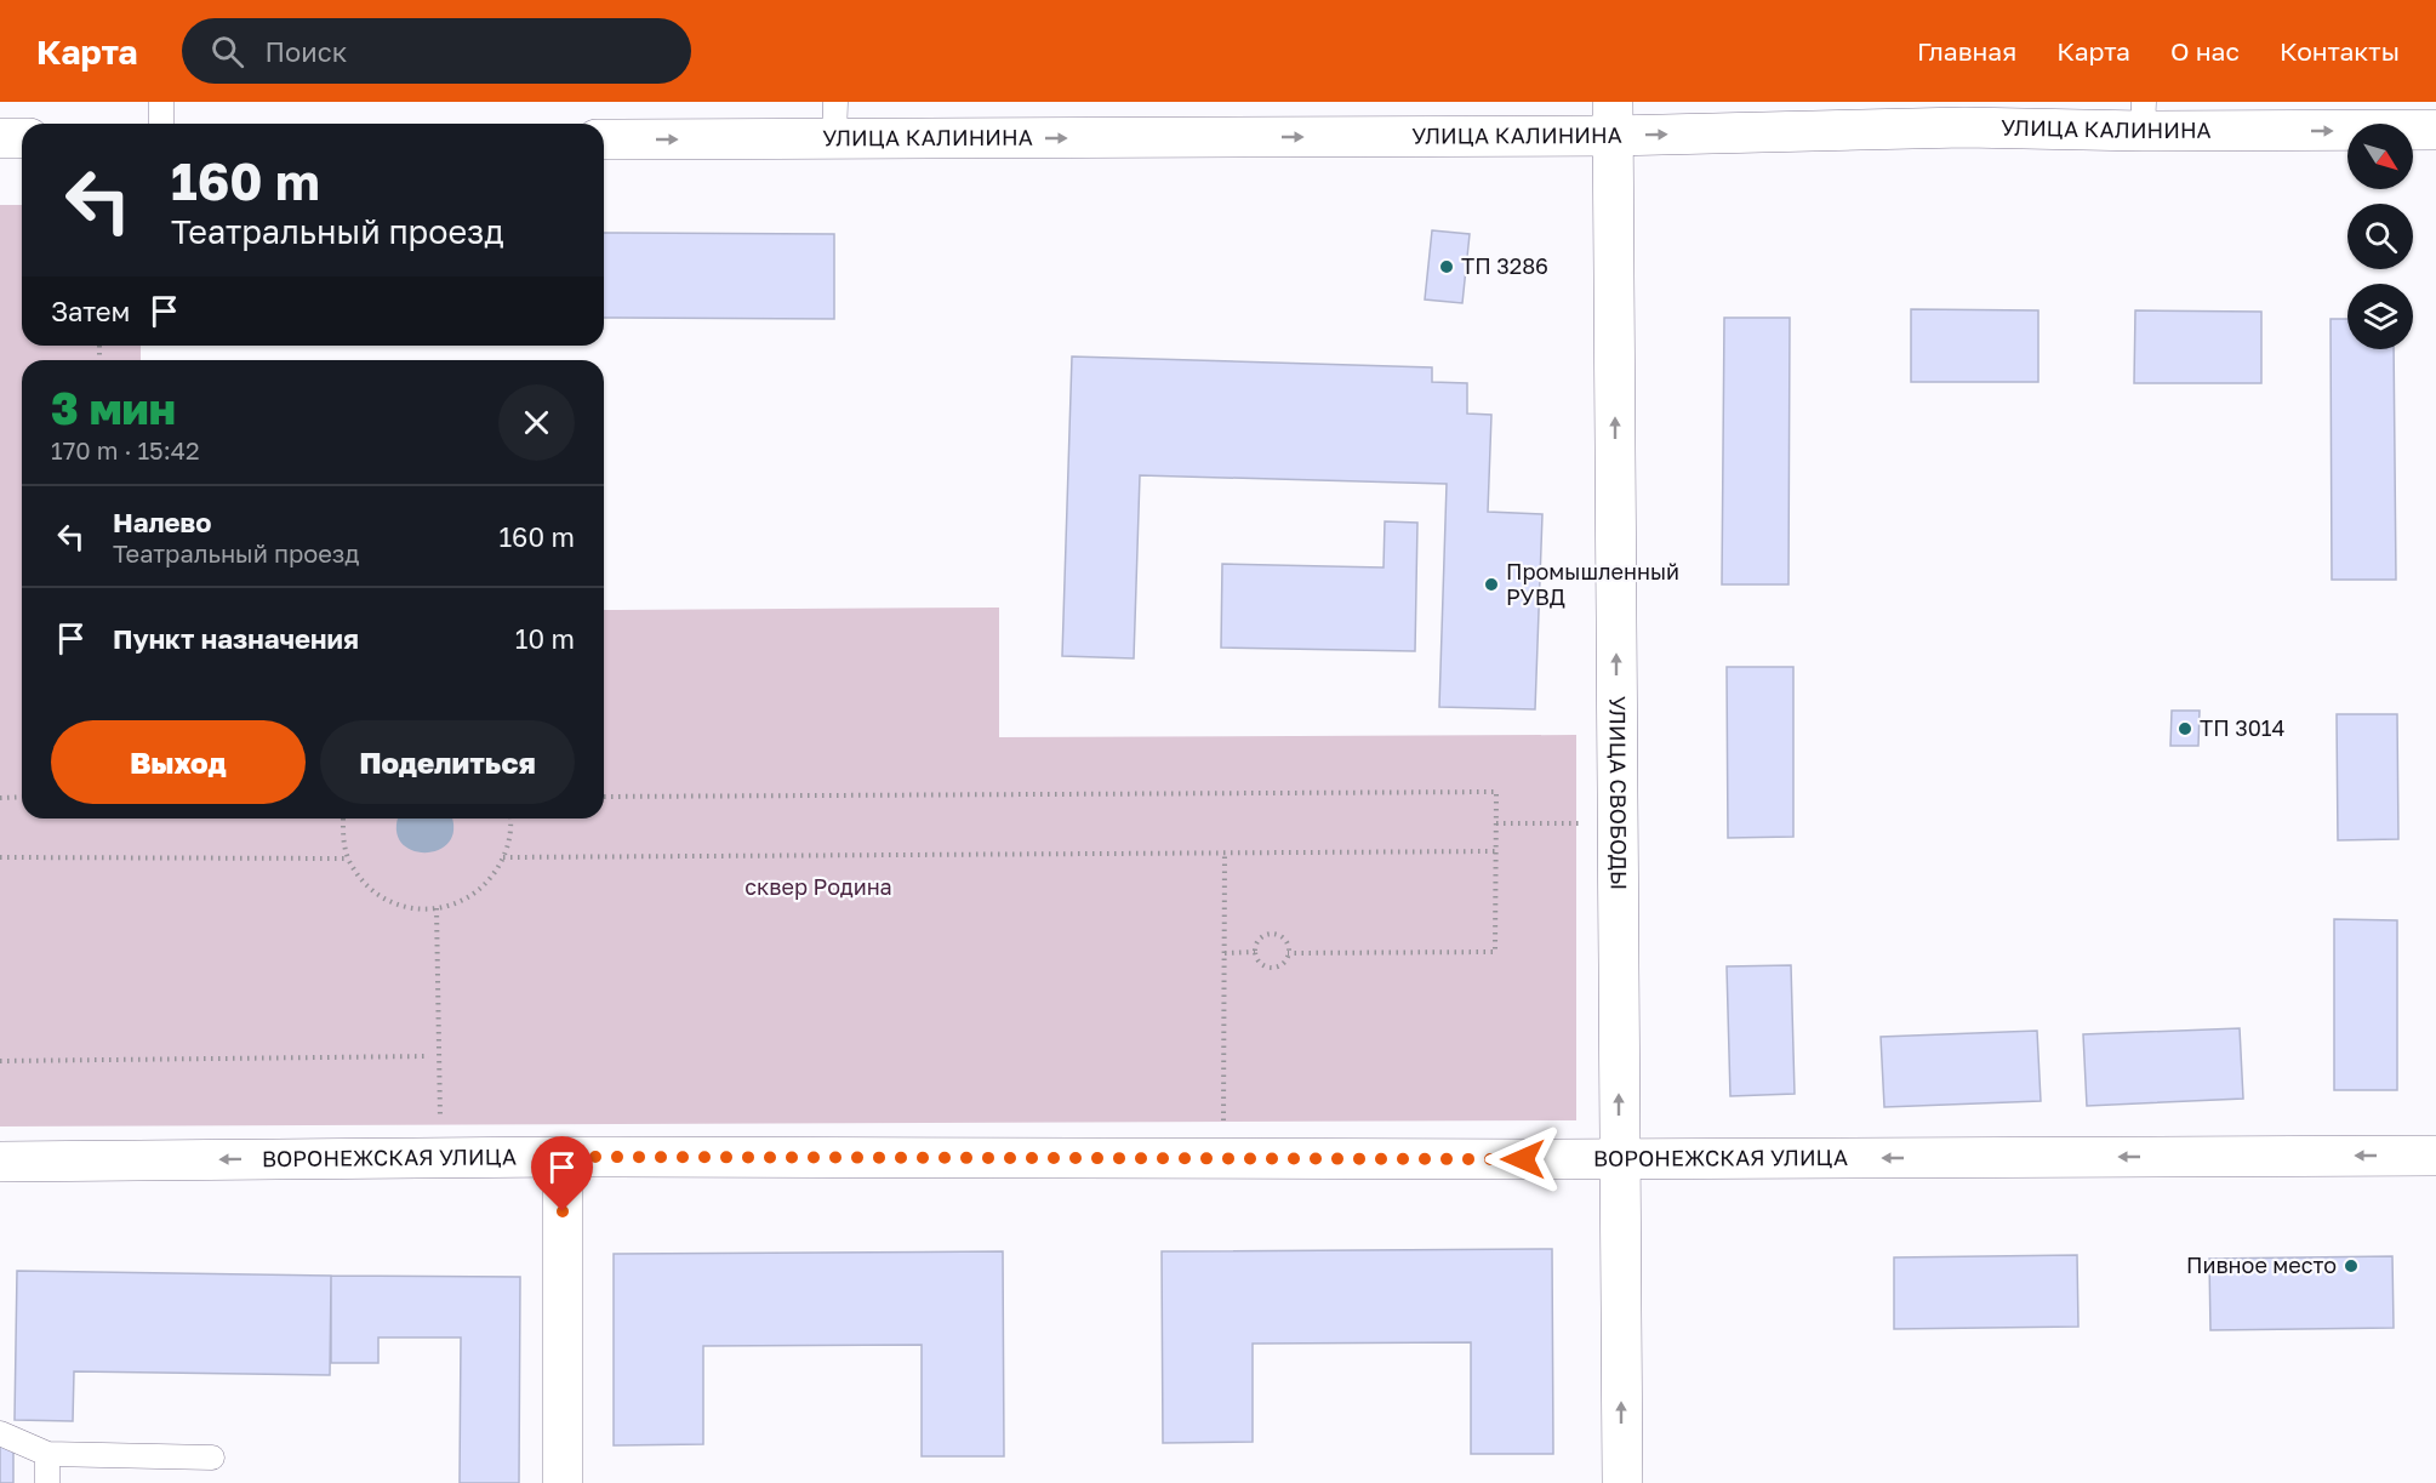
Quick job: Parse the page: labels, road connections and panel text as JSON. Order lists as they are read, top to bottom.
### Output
{
  "streets": {
    "street": ["УЛИЦА КАЛИНИНА", "УЛИЦА СВОБОДЫ", "ВОРОНЕЖСКАЯ УЛИЦА"]
  },
  "crossings": [
    ["УЛИЦА КАЛИНИНА", "УЛИЦА СВОБОДЫ"],
    ["УЛИЦА СВОБОДЫ", "ВОРОНЕЖСКАЯ УЛИЦА"]
  ],
  "one_way": ["УЛИЦА КАЛИНИНА", "УЛИЦА СВОБОДЫ", "ВОРОНЕЖСКАЯ УЛИЦА"],
  "parks": ["сквер Родина"],
  "places": [
    "ТП 3286",
    "Промышленный РУВД",
    "ТП 3014",
    "Пивное место"
  ],
  "north": "bottom right",
  "page": {
    "header": "Карта",
    "search": "Поиск",
    "nav": [
      "Главная",
      "Карта",
      "О нас",
      "Контакты"
    ],
    "turn": ["160 m", "Театральный проезд"],
    "then": "Затем",
    "heading": ["3 мин", "170 m · 15:42"],
    "list": [
      {
        "name": "Налево",
        "note": "Театральный проезд",
        "value": "160 m"
      },
      {
        "name": "Пункт назначения",
        "value": "10 m"
      }
    ],
    "buttons": ["Выход", "Поделиться"]
  }
}
